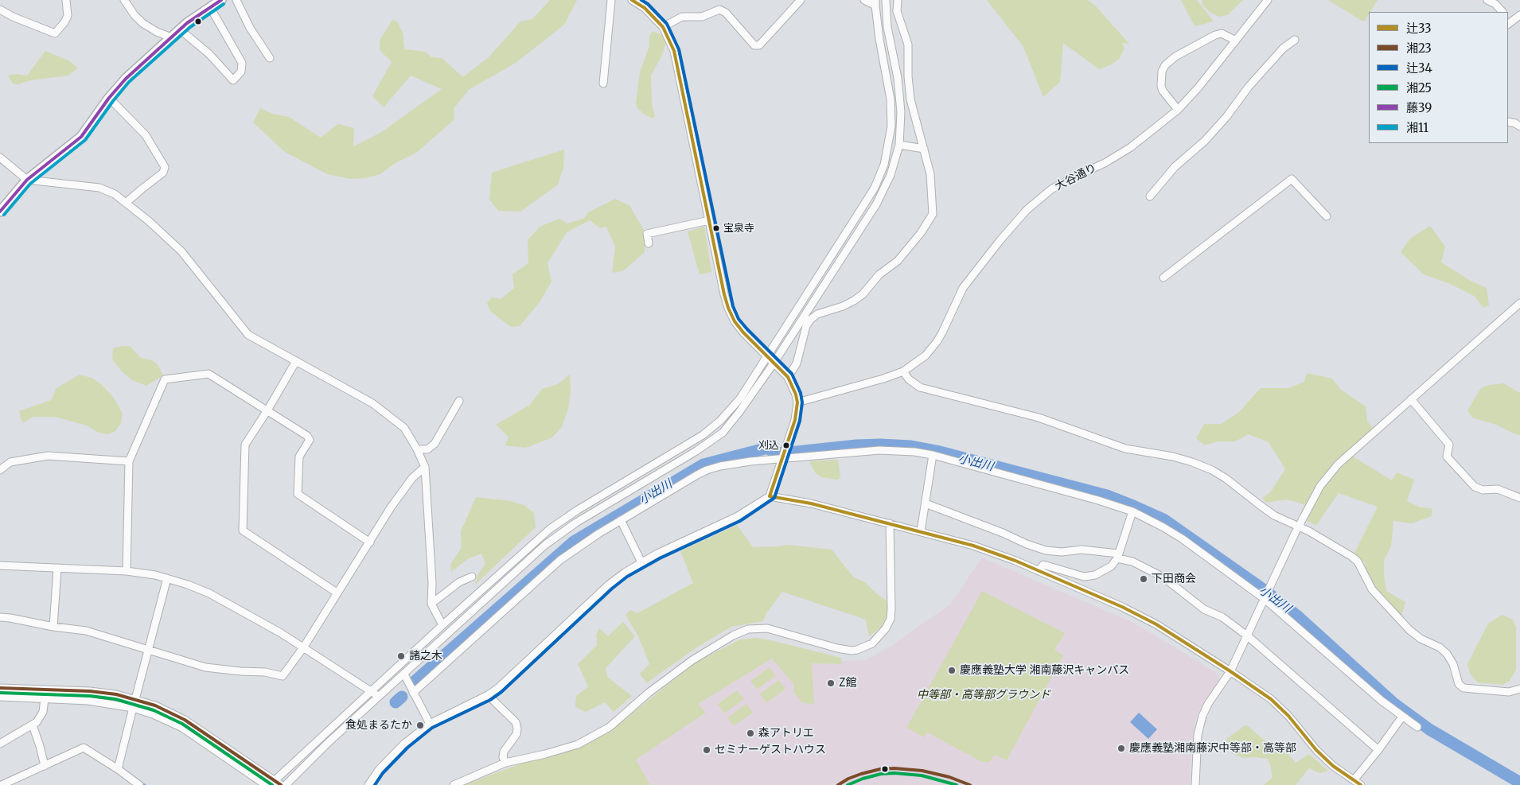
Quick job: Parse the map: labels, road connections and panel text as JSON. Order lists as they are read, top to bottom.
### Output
{
  "streets": {
    "street": ["大谷通り"]
  },
  "water": ["小出川"],
  "parks": ["中等部・高等部グラウンド"],
  "places": [
    "宝泉寺",
    "刈込",
    "下田商会",
    "諸之木",
    "慶應義塾大学 湘南藤沢キャンパス",
    "Ζ館",
    "食処まるたか",
    "森アトリエ",
    "慶應義塾湘南藤沢中等部・高等部",
    "セミナーゲストハウス"
  ],
  "lines": [
    "transit line 辻33",
    "transit line 辻34",
    "transit line 藤39",
    "transit line 湘11",
    "transit line 湘23",
    "transit line 湘25"
  ],
  "legend": [
    "辻33",
    "湘23",
    "辻34",
    "湘25",
    "藤39",
    "湘11"
  ]
}
